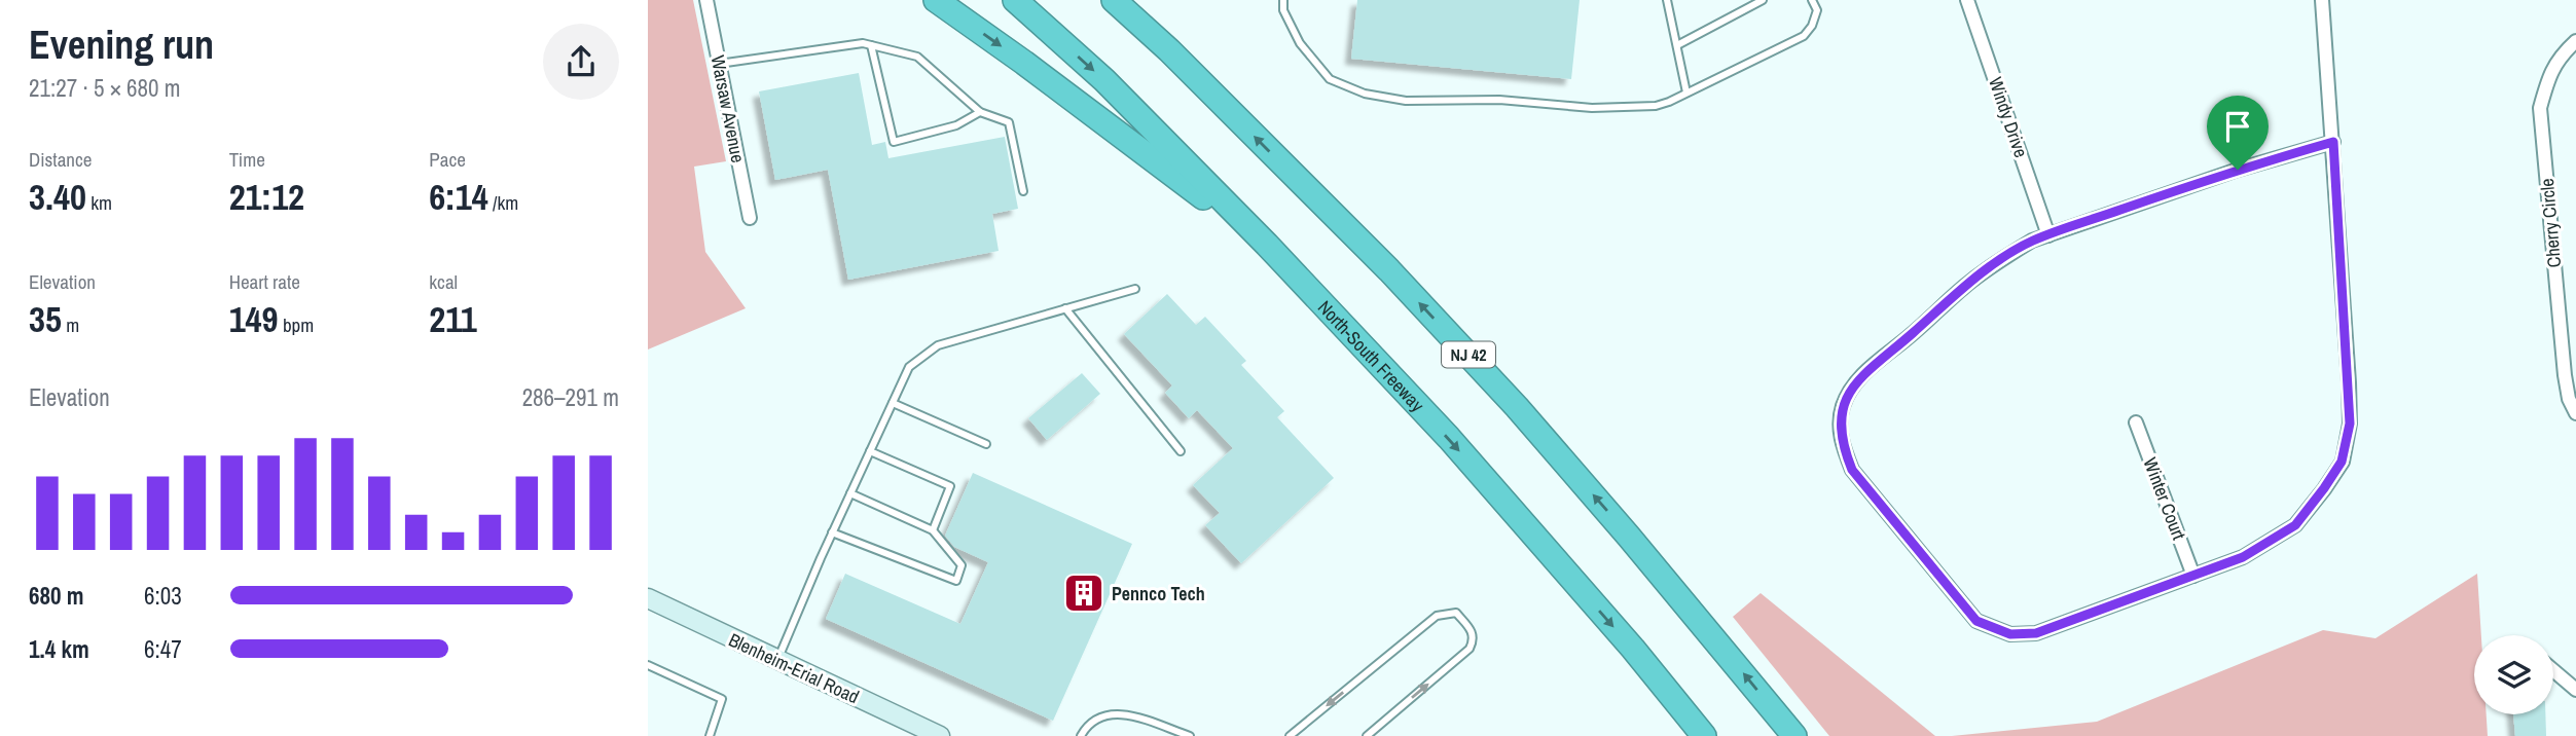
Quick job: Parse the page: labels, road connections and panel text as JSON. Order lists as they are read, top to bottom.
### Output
{
  "streets": {
    "highway": ["NJ 42", "North-South Freeway"],
    "main road": ["Blenheim-Erial Road"],
    "street": [
      "Warsaw Avenue",
      "Windy Drive",
      "Cherry Circle",
      "Winter Court"
    ]
  },
  "places": {
    "building": ["Pennco Tech"]
  },
  "page": {
    "heading": ["Evening run", "21:27 · 5 × 680 m"],
    "stats": [
      ["Distance", "3.40 km"],
      ["Time", "21:12"],
      ["Pace", "6:14 /km"],
      ["Elevation", "35 m"],
      ["Heart rate", "149 bpm"],
      ["kcal", "211"]
    ],
    "chart": ["Elevation", "286–291 m"],
    "list": [
      {
        "name": "680 m",
        "note": "6:03"
      },
      {
        "name": "1.4 km",
        "note": "6:47"
      }
    ]
  }
}
